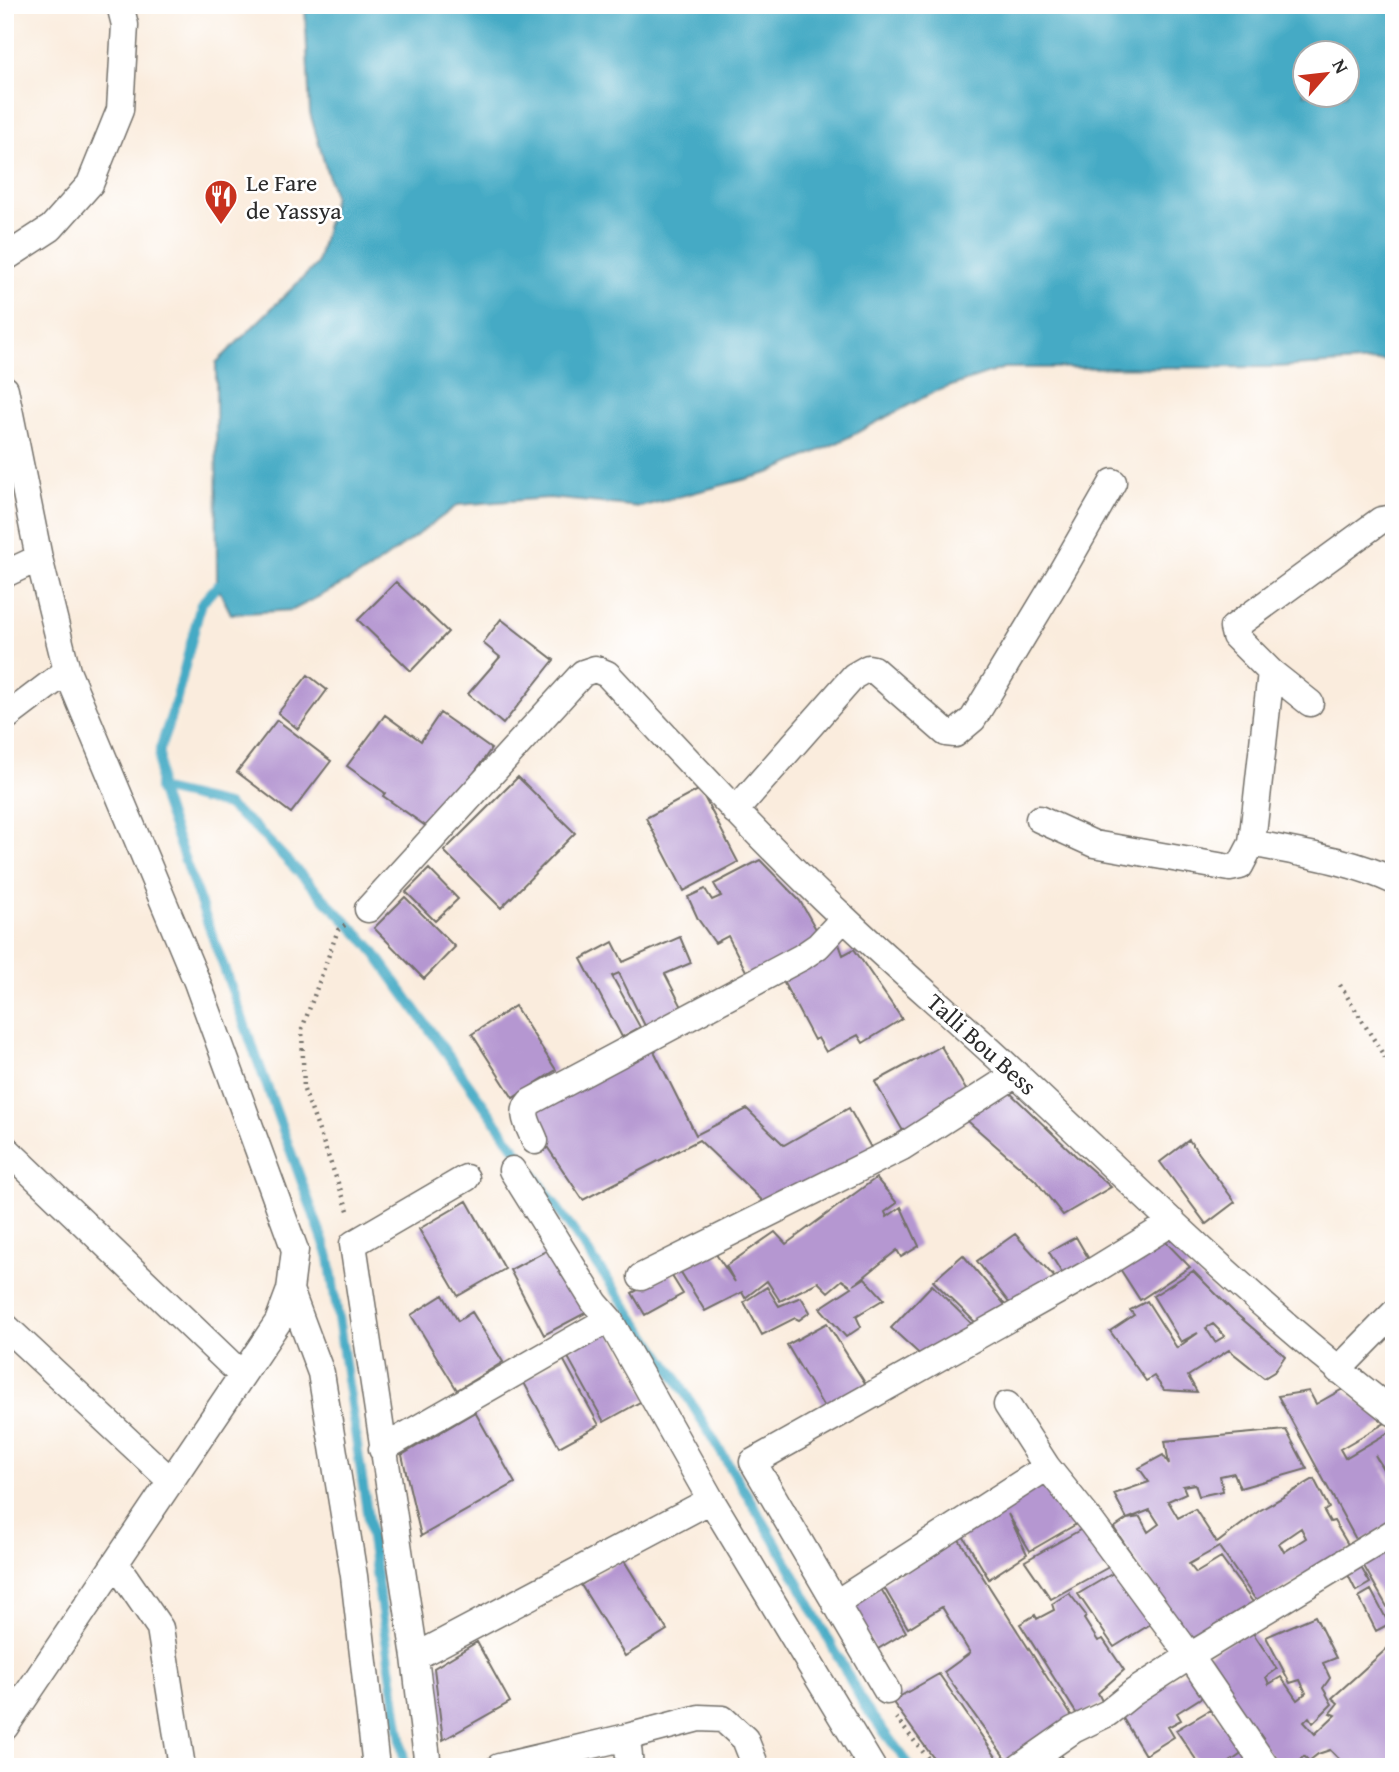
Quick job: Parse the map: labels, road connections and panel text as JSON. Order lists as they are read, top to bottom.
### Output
{
  "streets": {
    "street": ["Talli Bou Bess"]
  },
  "places": {
    "restaurant": ["Le Fare de Yassya"]
  },
  "north": "top right"
}
